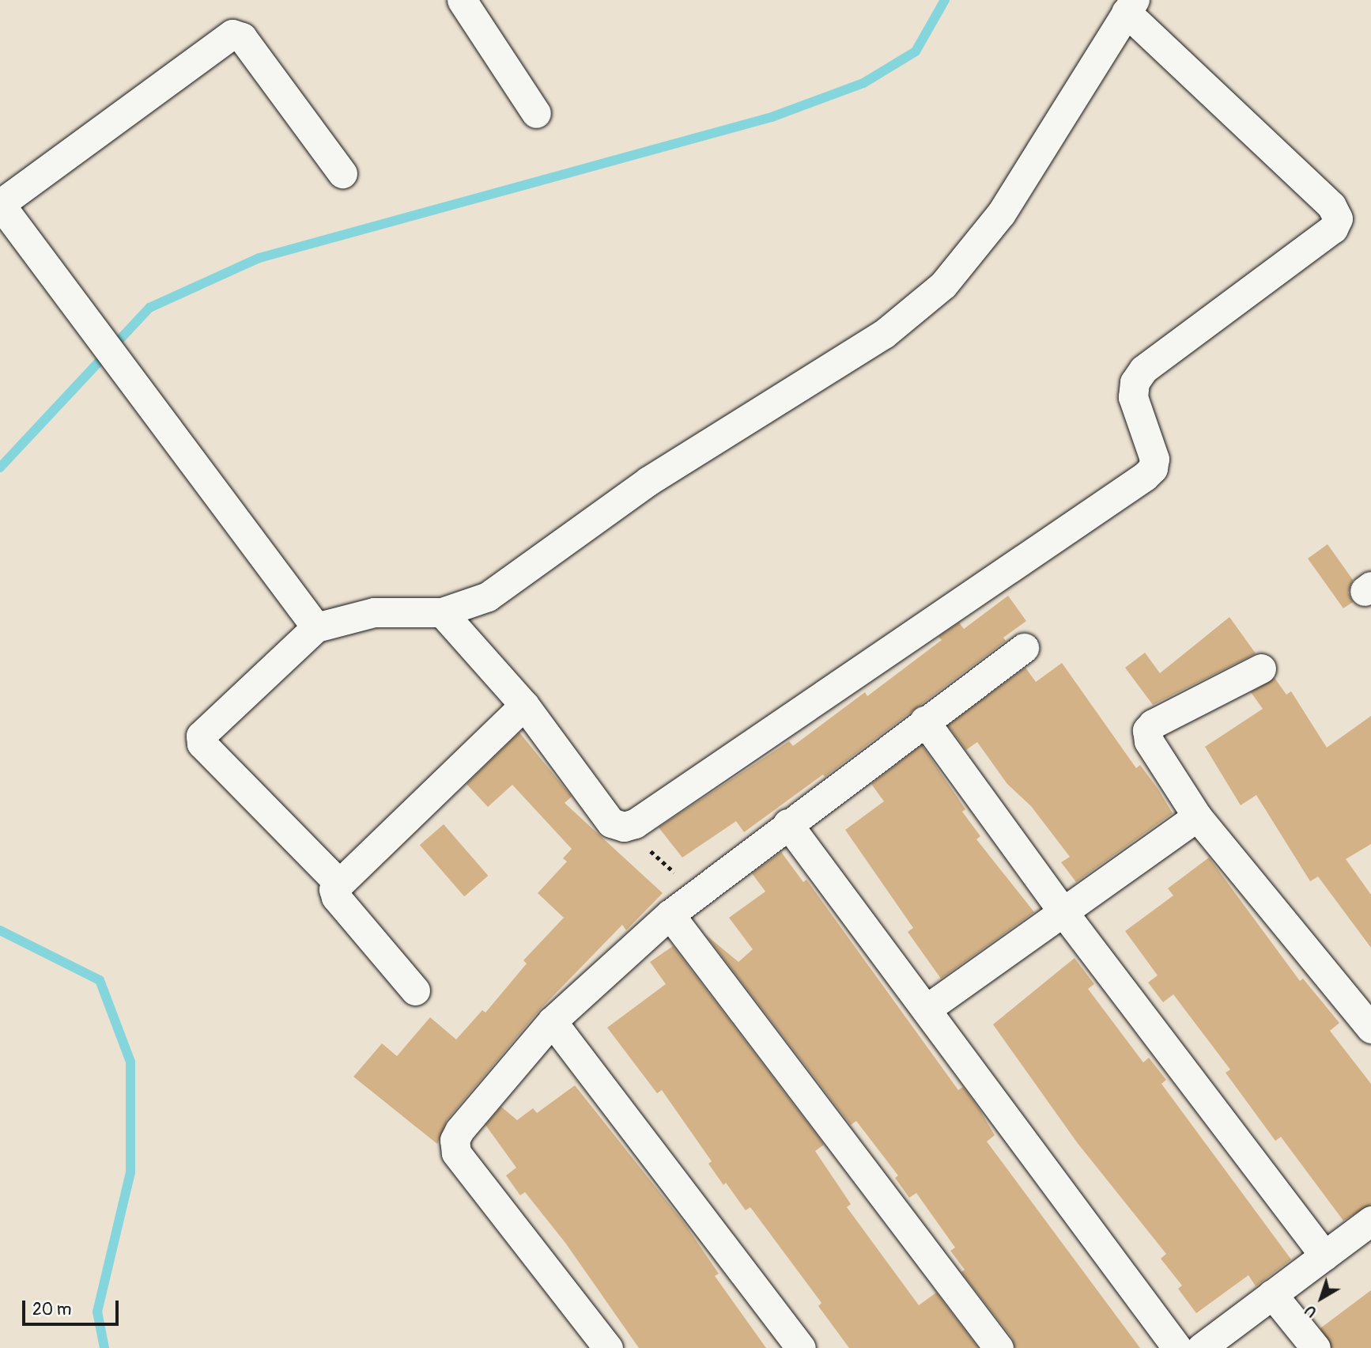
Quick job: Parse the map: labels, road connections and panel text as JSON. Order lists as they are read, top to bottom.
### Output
{
  "scale_bar": "20 m",
  "north": "bottom left"
}
